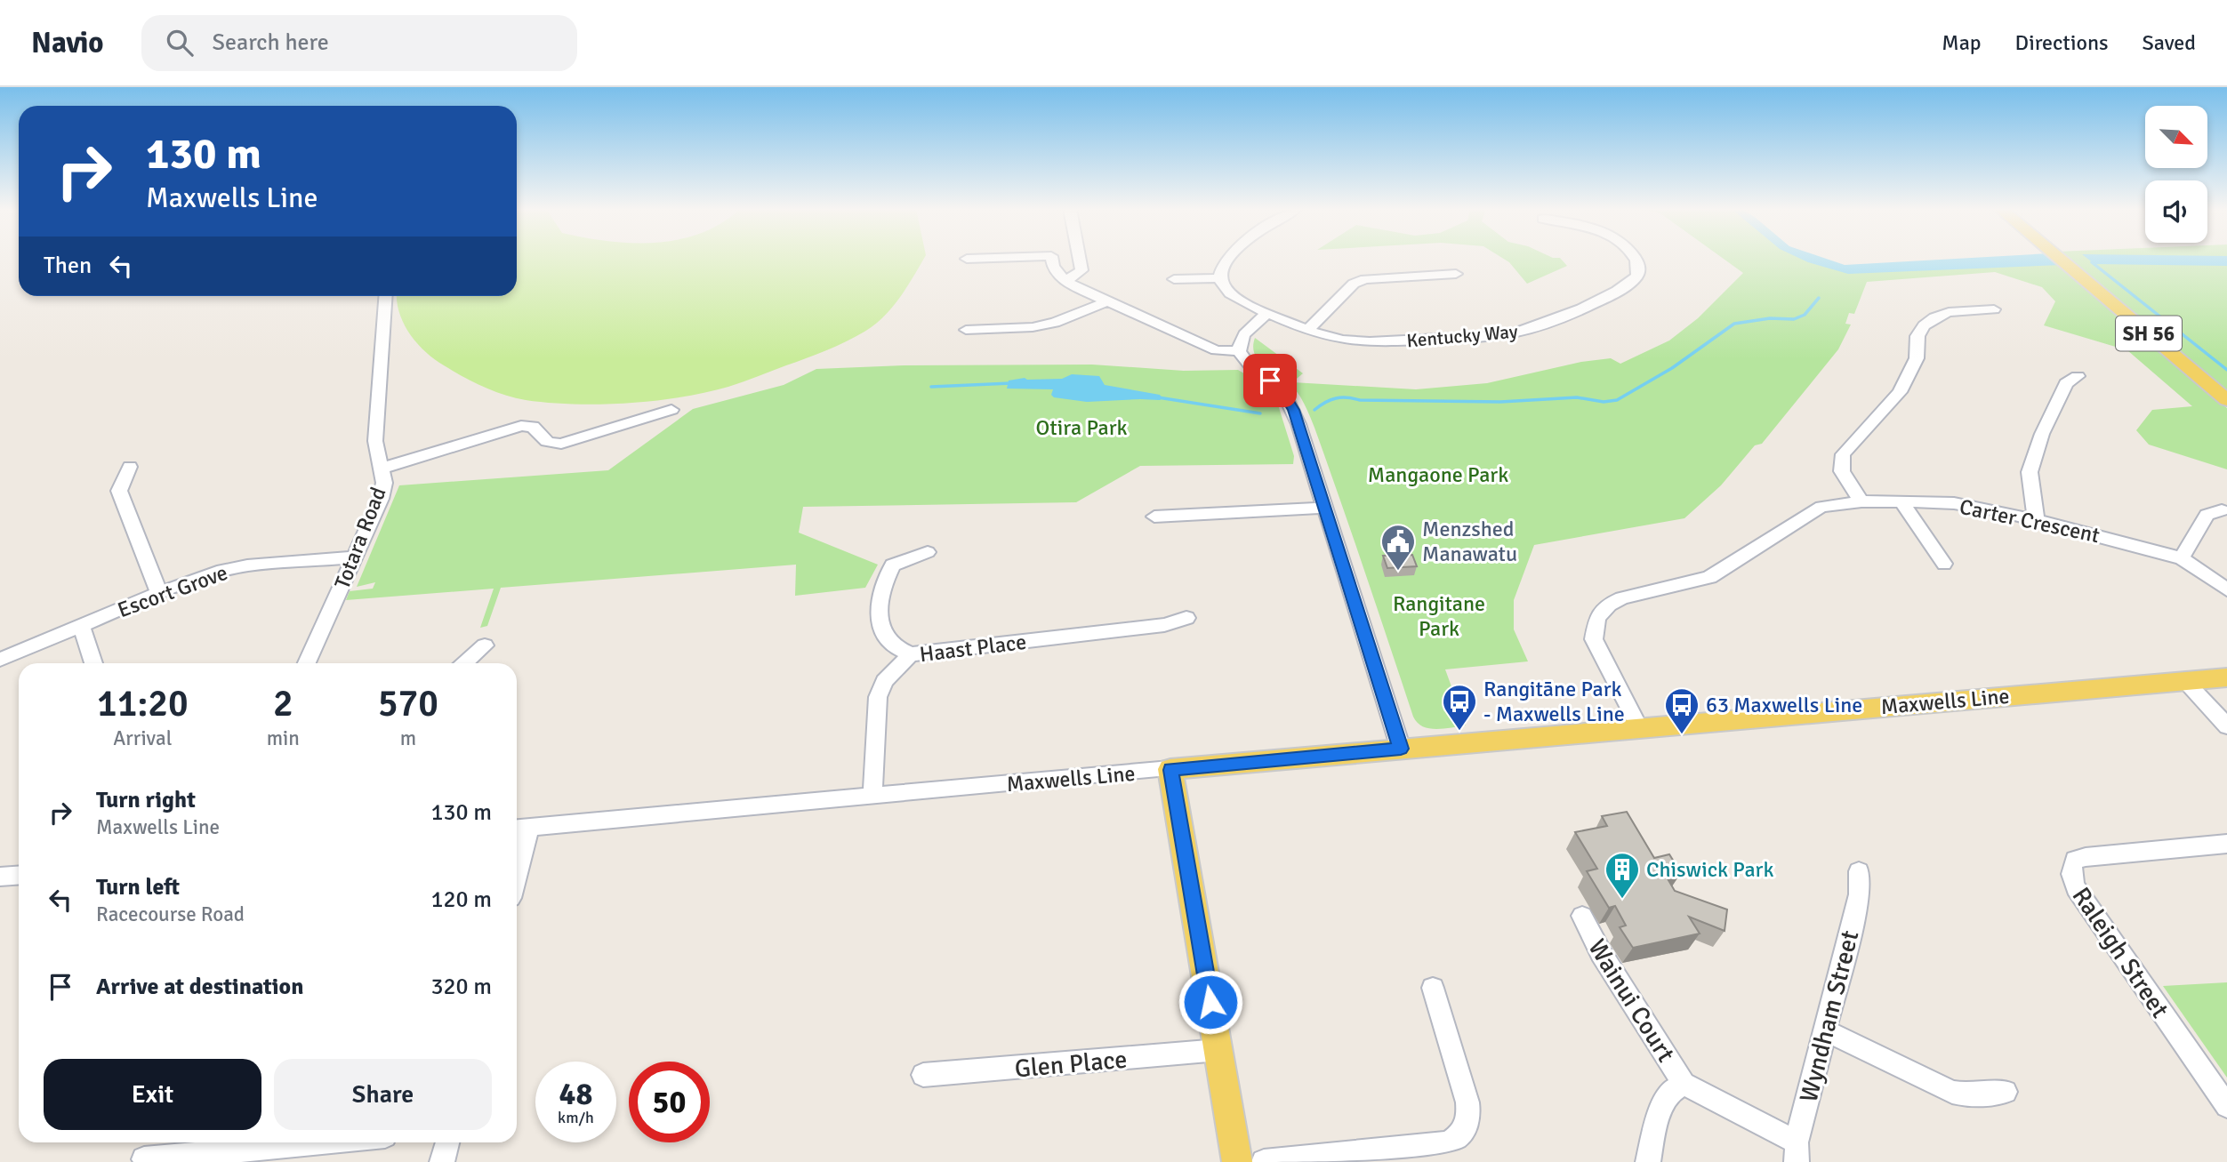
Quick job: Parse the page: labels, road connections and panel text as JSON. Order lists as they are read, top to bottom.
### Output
{
  "streets": {
    "main road": ["SH 56", "Maxwells Line"],
    "street": [
      "Kentucky Way",
      "Carter Crescent",
      "Totara Road",
      "Escort Grove",
      "Haast Place",
      "Raleigh Street",
      "Wainui Court",
      "Wyndham Street",
      "Glen Place"
    ]
  },
  "crossings": [
    ["Carter Crescent", "Maxwells Line"],
    ["Totara Road", "Escort Grove"],
    ["Haast Place", "Maxwells Line"],
    ["Wainui Court", "Wyndham Street"]
  ],
  "parks": ["Otira Park", "Mangaone Park", "Rangitane Park"],
  "places": {
    "public building": ["Menzshed Manawatu"],
    "bus stop": ["Rangitāne Park - Maxwells Line", "63 Maxwells Line"],
    "building": ["Chiswick Park"]
  },
  "north": "bottom right",
  "page": {
    "header": "Navio",
    "search": "Search here",
    "nav": ["Map", "Directions", "Saved"],
    "turn": ["130 m", "Maxwells Line"],
    "then": "Then",
    "eta": [
      "11:20",
      "Arrival",
      "2",
      "min",
      "570",
      "m"
    ],
    "list": [
      {
        "name": "Turn right",
        "note": "Maxwells Line",
        "value": "130 m"
      },
      {
        "name": "Turn left",
        "note": "Racecourse Road",
        "value": "120 m"
      },
      {
        "name": "Arrive at destination",
        "value": "320 m"
      }
    ],
    "buttons": ["Exit", "Share"],
    "speed": "48 km/h",
    "limit": "50"
  }
}
